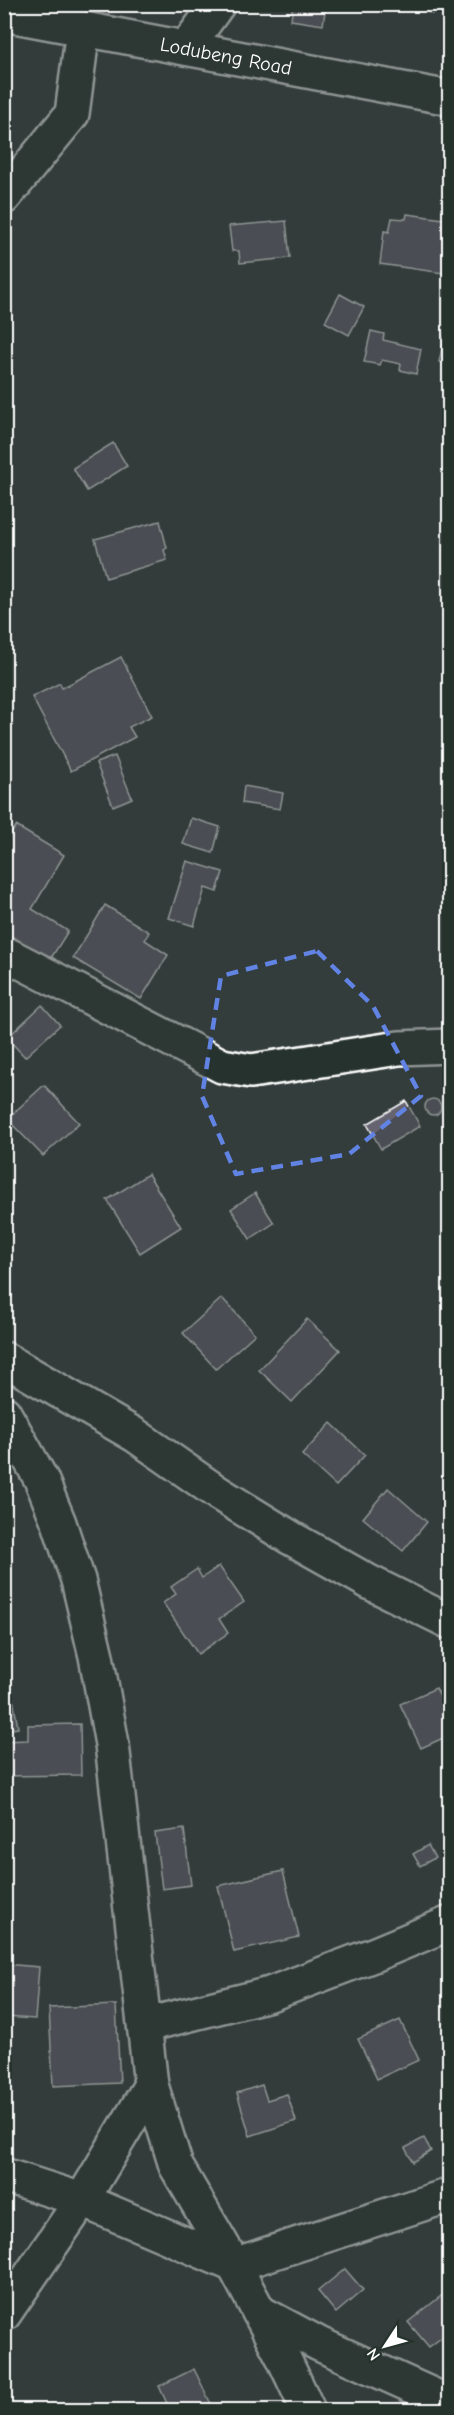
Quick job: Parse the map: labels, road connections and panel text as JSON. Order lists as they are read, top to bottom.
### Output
{
  "streets": {
    "street": ["Lodubeng Road"]
  },
  "north": "bottom left"
}
